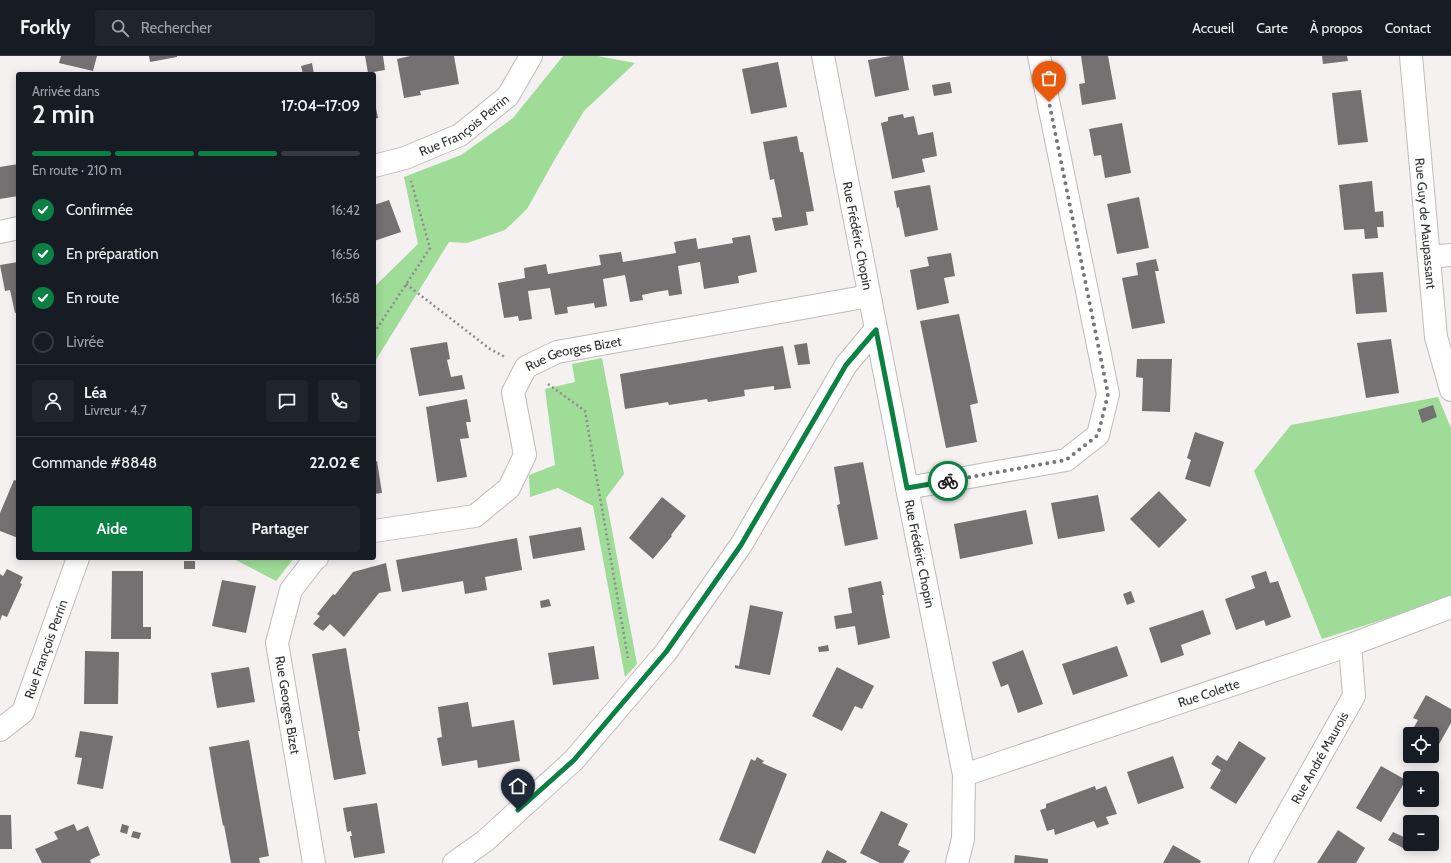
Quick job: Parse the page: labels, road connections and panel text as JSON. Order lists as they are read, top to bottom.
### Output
{
  "streets": {
    "street": [
      "Rue François Perrin",
      "Rue Guy de Maupassant",
      "Rue Frédéric Chopin",
      "Rue Georges Bizet",
      "Rue Colette",
      "Rue André Maurois"
    ]
  },
  "crossings": [
    ["Rue Frédéric Chopin", "Rue Georges Bizet"],
    ["Rue Frédéric Chopin", "Rue Colette"],
    ["Rue Colette", "Rue André Maurois"]
  ],
  "page": {
    "header": "Forkly",
    "search": "Rechercher",
    "nav": [
      "Accueil",
      "Carte",
      "À propos",
      "Contact"
    ],
    "heading": ["2 min", "Arrivée dans", "17:04–17:09"],
    "panel": [
      "Léa",
      "Livreur · 4.7",
      "Commande #8848",
      "22.02 €"
    ],
    "bar": "En route · 210 m",
    "list": [
      ["Confirmée", "16:42"],
      ["En préparation", "16:56"],
      ["En route", "16:58"],
      "Livrée"
    ],
    "buttons": ["Aide", "Partager"],
    "map_buttons": ["+", "−"]
  }
}
